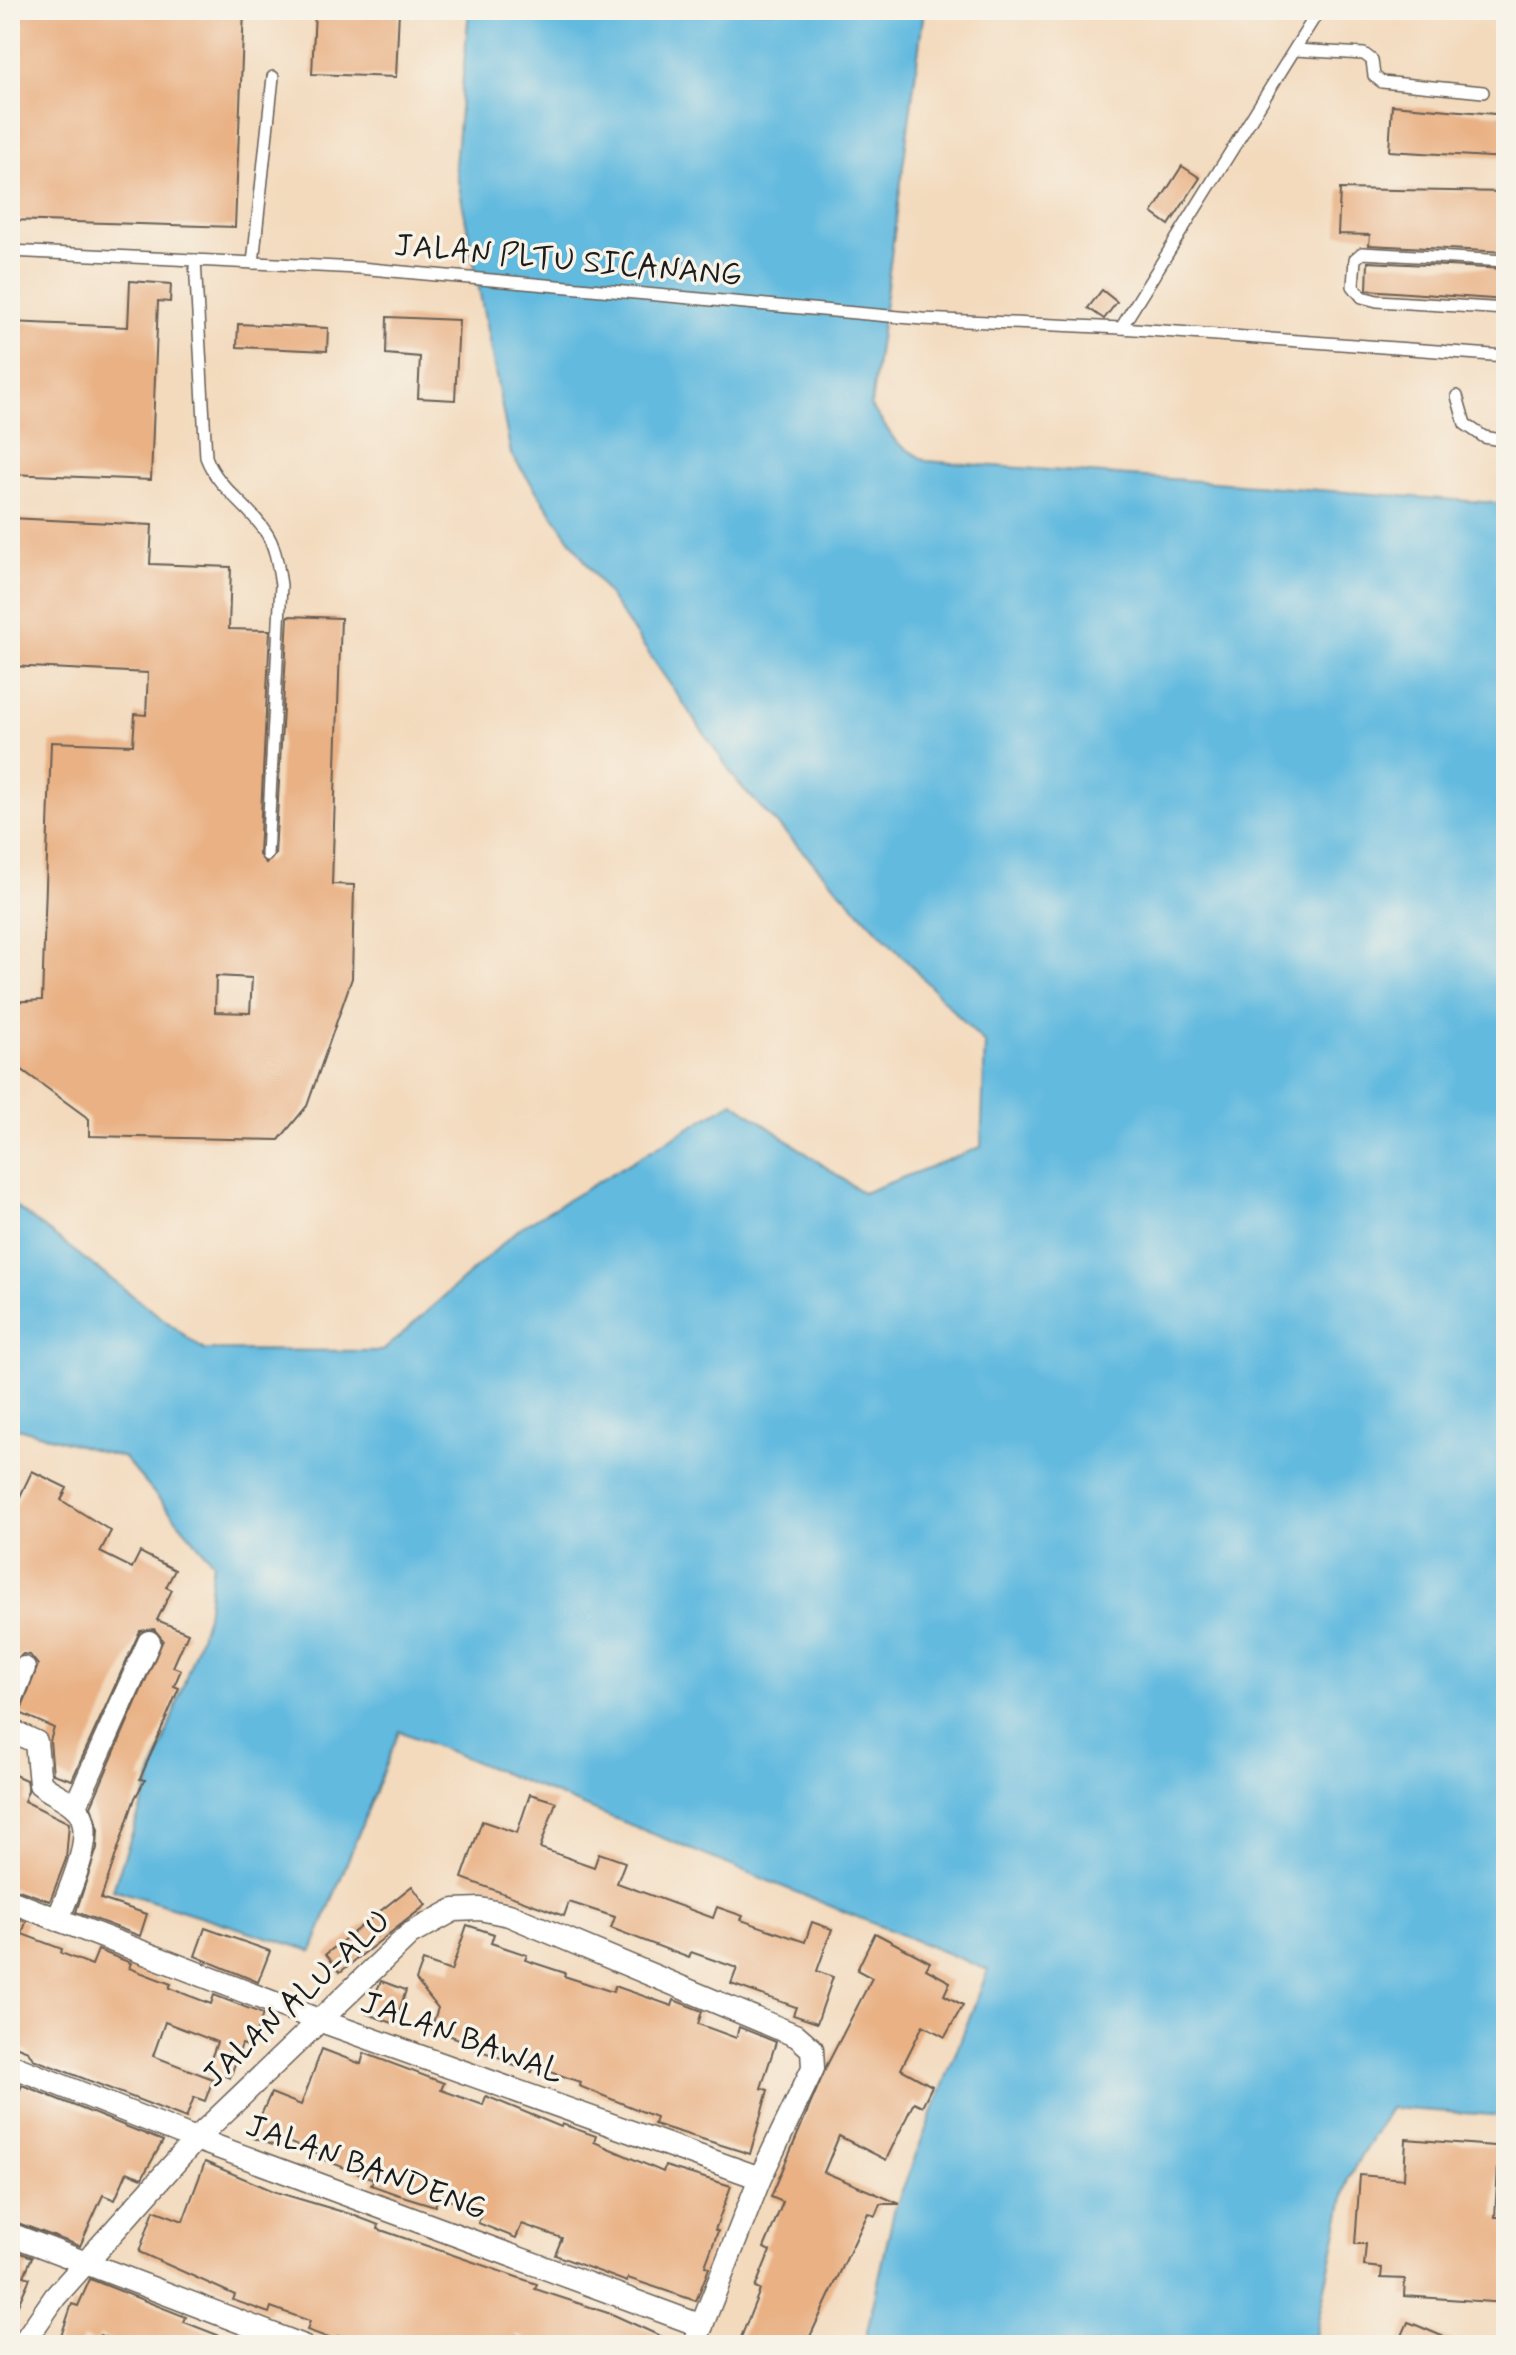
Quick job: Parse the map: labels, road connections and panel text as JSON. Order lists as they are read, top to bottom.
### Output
{
  "streets": {
    "street": ["JALAN ALU-ALU", "JALAN BAWAL", "JALAN BANDENG"],
    "lane": ["JALAN PLTU SICANANG"]
  },
  "crossings": [
    ["JALAN ALU-ALU", "JALAN BAWAL"],
    ["JALAN ALU-ALU", "JALAN BANDENG"]
  ]
}
